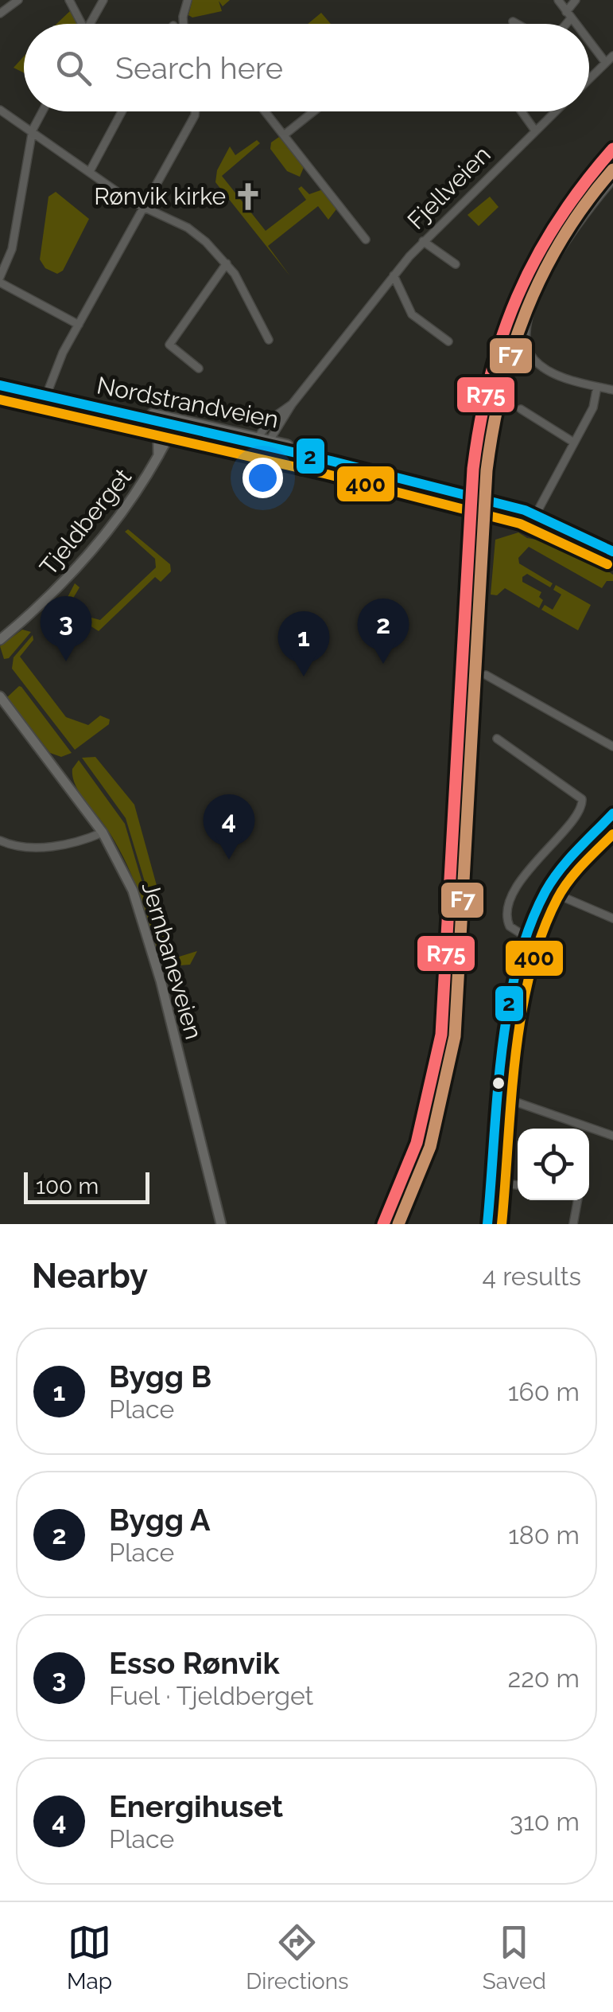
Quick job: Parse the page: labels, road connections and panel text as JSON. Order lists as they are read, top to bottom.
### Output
{
  "streets": {
    "main road": ["Nordstrandveien"],
    "street": ["Fjellveien", "Tjeldberget", "Jernbaneveien"]
  },
  "crossings": [
    ["Fjellveien", "Nordstrandveien"],
    ["Nordstrandveien", "Tjeldberget"]
  ],
  "places": {
    "church": ["Rønvik kirke"]
  },
  "lines": [
    "transit line R75",
    "transit line F7",
    "transit line 2",
    "transit line 400"
  ],
  "scale_bar": "100 m",
  "page": {
    "search": "Search here",
    "pins": [
      "3",
      "2",
      "1",
      "4"
    ],
    "scale": "100 m",
    "heading": ["Nearby", "4 results"],
    "list": [
      {
        "mark": "1",
        "name": "Bygg B",
        "note": "Place",
        "value": "160 m"
      },
      {
        "mark": "2",
        "name": "Bygg A",
        "note": "Place",
        "value": "180 m"
      },
      {
        "mark": "3",
        "name": "Esso Rønvik",
        "note": "Fuel · Tjeldberget",
        "value": "220 m"
      },
      {
        "mark": "4",
        "name": "Energihuset",
        "note": "Place",
        "value": "310 m"
      }
    ],
    "nav": ["Map", "Directions", "Saved"]
  }
}
